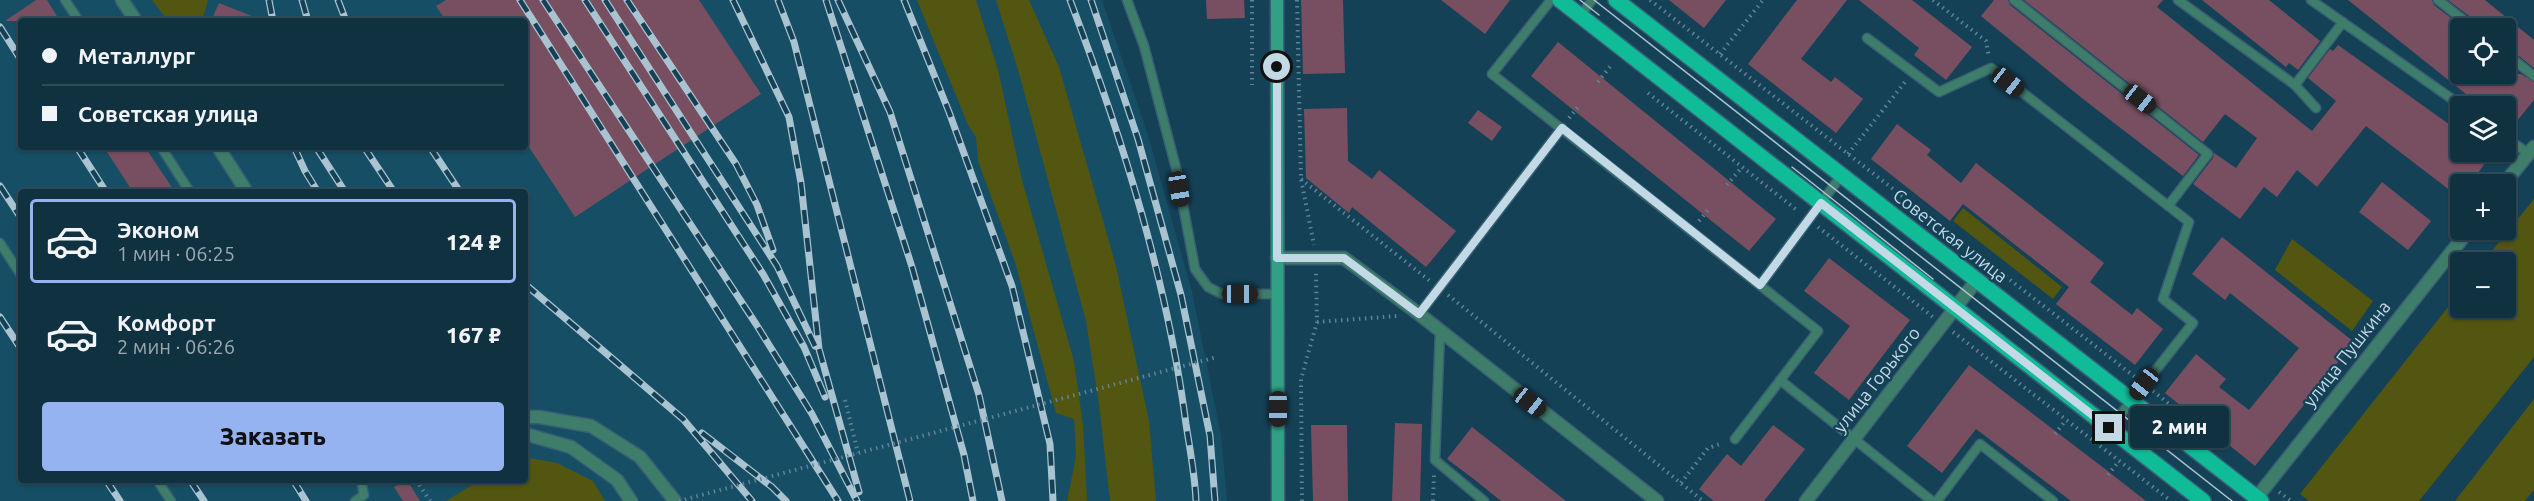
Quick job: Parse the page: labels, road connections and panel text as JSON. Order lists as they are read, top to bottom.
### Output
{
  "streets": {
    "main road": ["Советская улица"],
    "street": ["улица Пушкина", "улица Горького"]
  },
  "crossings": [
    ["Советская улица", "улица Пушкина"],
    ["Советская улица", "улица Горького"]
  ],
  "page": {
    "map_buttons": ["+", "−"],
    "banner": ["Металлург", "Советская улица"],
    "list": [
      {
        "name": "Эконом",
        "note": "1 мин · 06:25",
        "value": "124 ₽"
      },
      {
        "name": "Комфорт",
        "note": "2 мин · 06:26",
        "value": "167 ₽"
      }
    ],
    "buttons": "Заказать",
    "bubble": "2 мин"
  }
}
